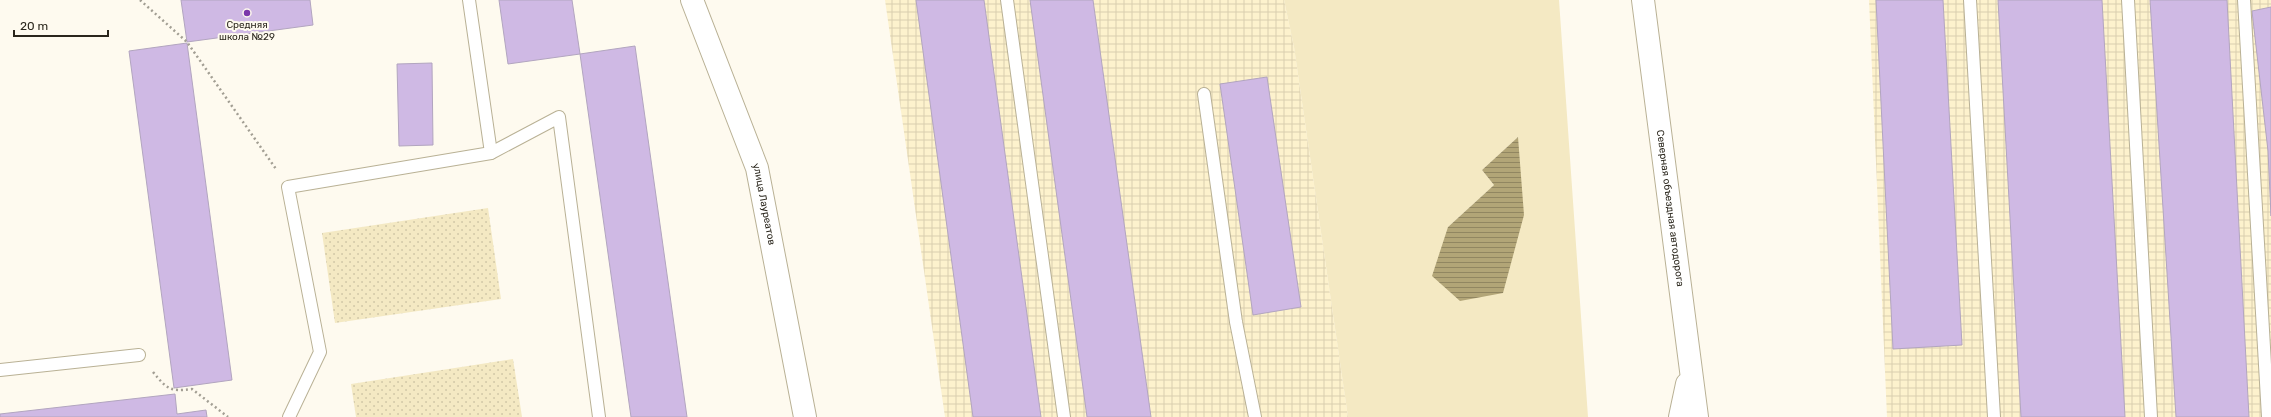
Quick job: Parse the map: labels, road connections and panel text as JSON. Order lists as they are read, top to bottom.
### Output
{
  "streets": {
    "street": ["улица Лауреатов", "Северная объездная автодорога"]
  },
  "places": ["Средняя школа №29"],
  "scale_bar": "20 m"
}
